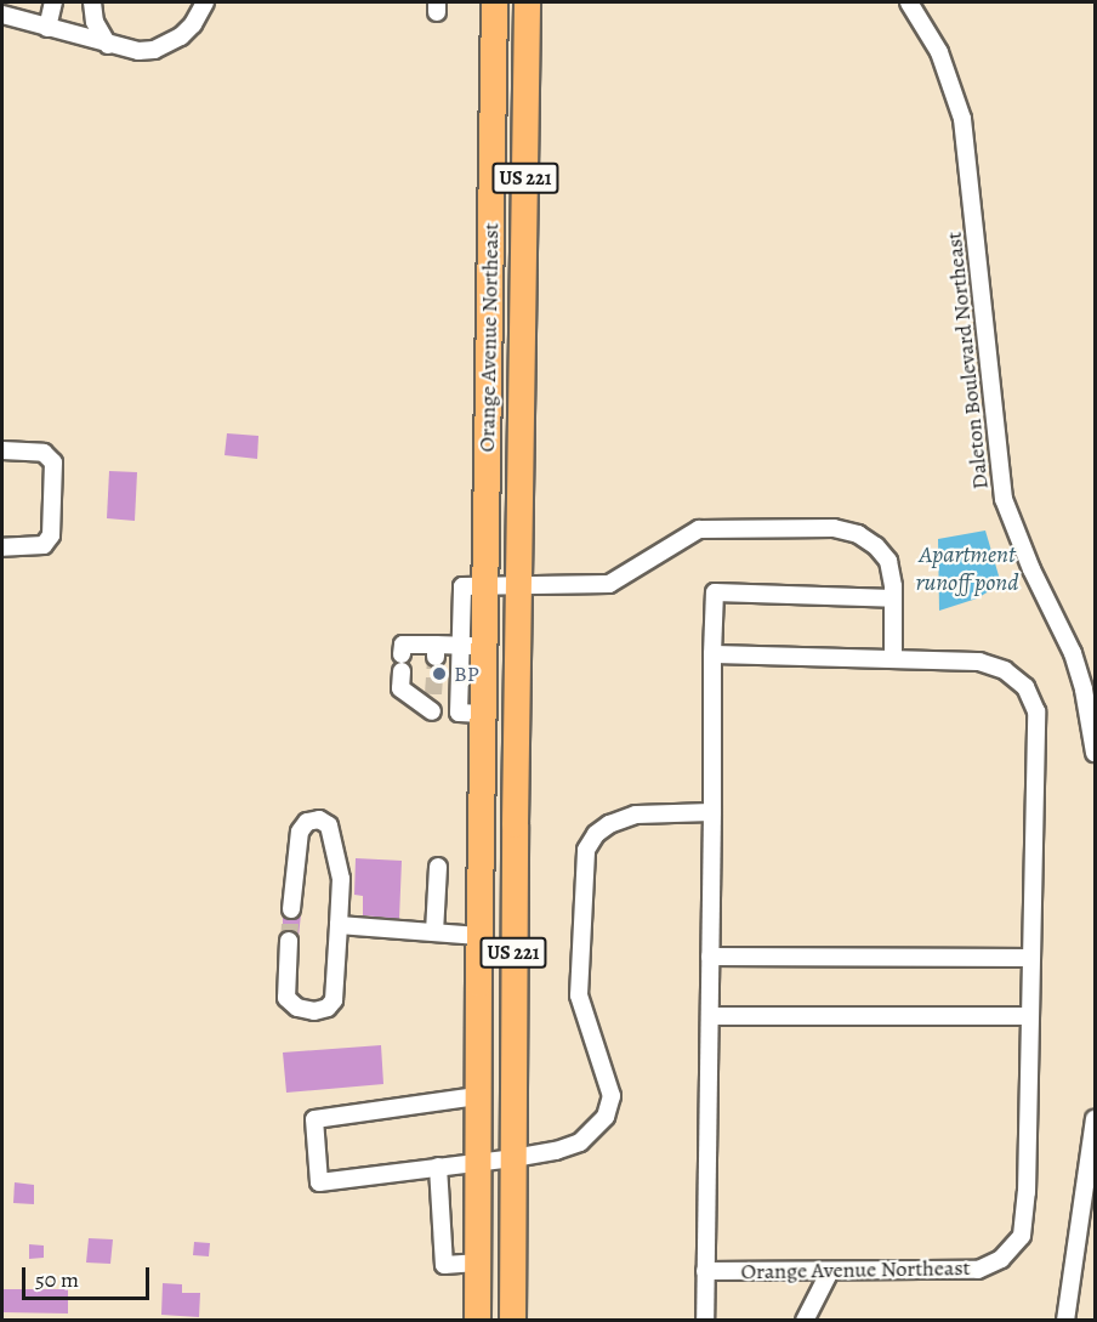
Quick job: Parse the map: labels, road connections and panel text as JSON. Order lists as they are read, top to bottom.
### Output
{
  "streets": {
    "highway": ["US 221", "Orange Avenue Northeast"],
    "street": ["Daleton Boulevard Northeast"]
  },
  "water": ["Apartment runoff pond"],
  "places": ["BP"],
  "scale_bar": "50 m"
}
